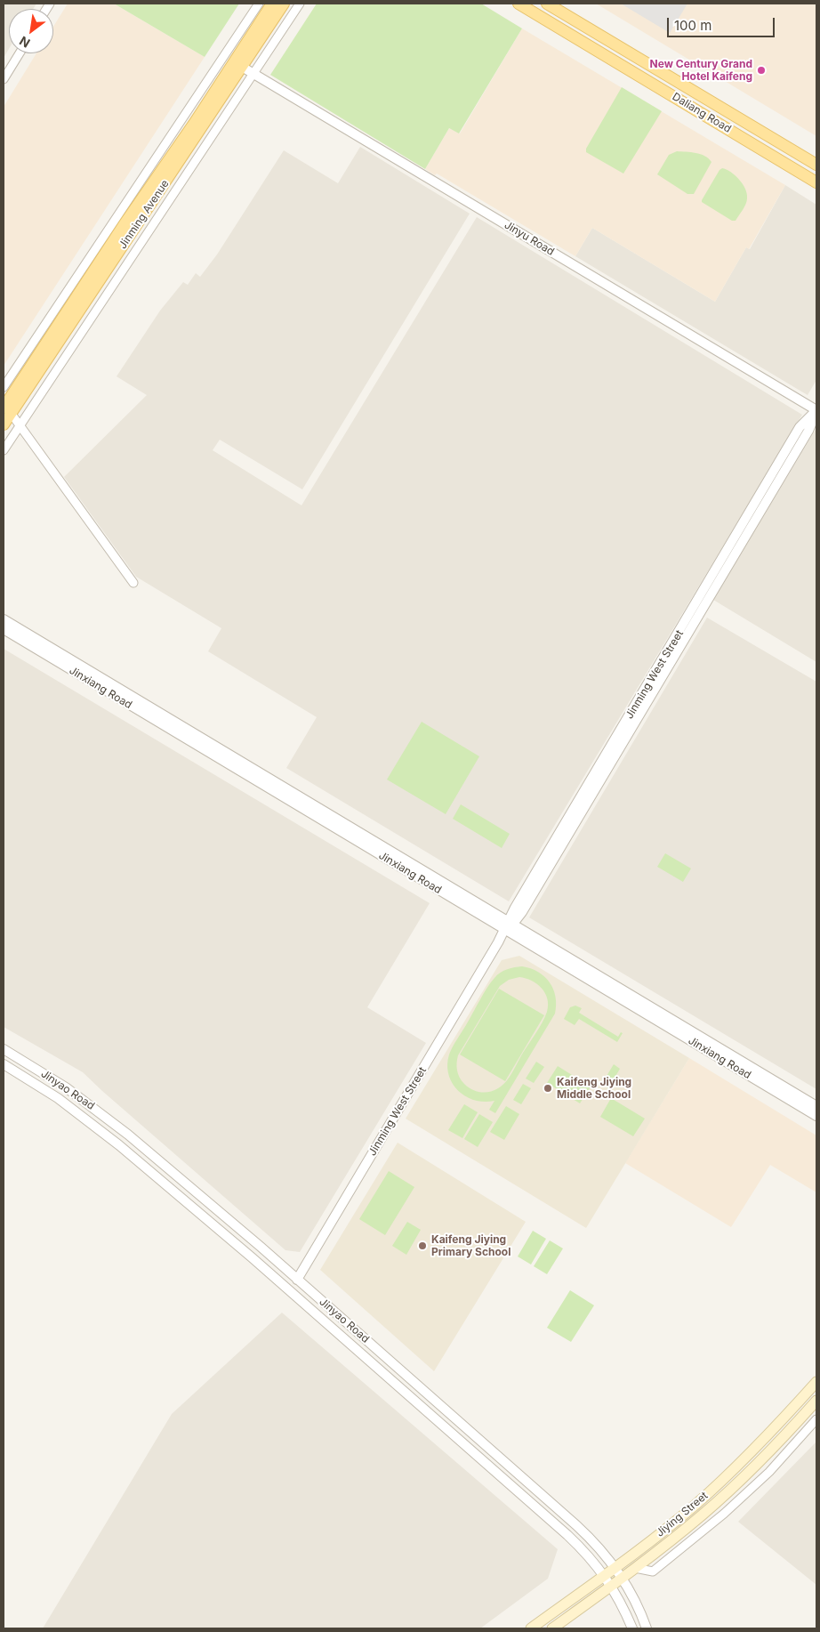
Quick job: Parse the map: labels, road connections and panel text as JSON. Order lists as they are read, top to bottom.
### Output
{
  "streets": {
    "main road": ["Daliang Road", "Jinming Avenue", "Jiying Street"],
    "street": [
      "Jinyu Road",
      "Jinming West Street",
      "Jinxiang Road",
      "Jinyao Road"
    ]
  },
  "crossings": [
    ["Jinming Avenue", "Jinyu Road"],
    ["Jinyu Road", "Jinming West Street"],
    ["Jinming West Street", "Jinxiang Road"],
    ["Jinming West Street", "Jinyao Road"],
    ["Jinyao Road", "Jiying Street"]
  ],
  "places": ["New Century Grand Hotel Kaifeng", "Kaifeng Jiying Middle School", "Kaifeng Jiying Primary School"],
  "scale_bar": "100 m",
  "north": "bottom left"
}
